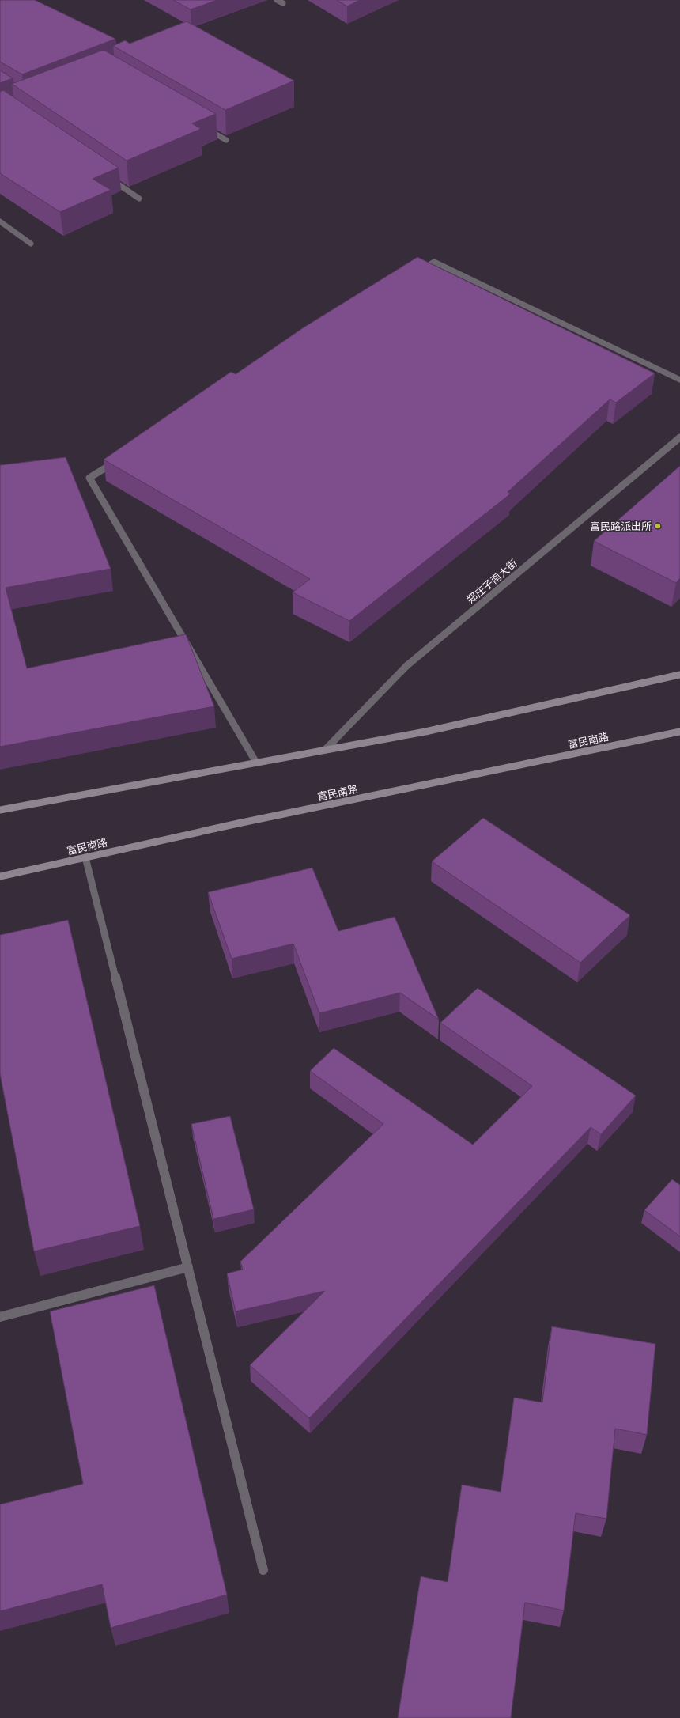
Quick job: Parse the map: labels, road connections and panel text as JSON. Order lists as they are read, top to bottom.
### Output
{
  "streets": {
    "main road": ["富民南路"],
    "street": ["郑庄子南大街"]
  },
  "places": ["富民路派出所"]
}
